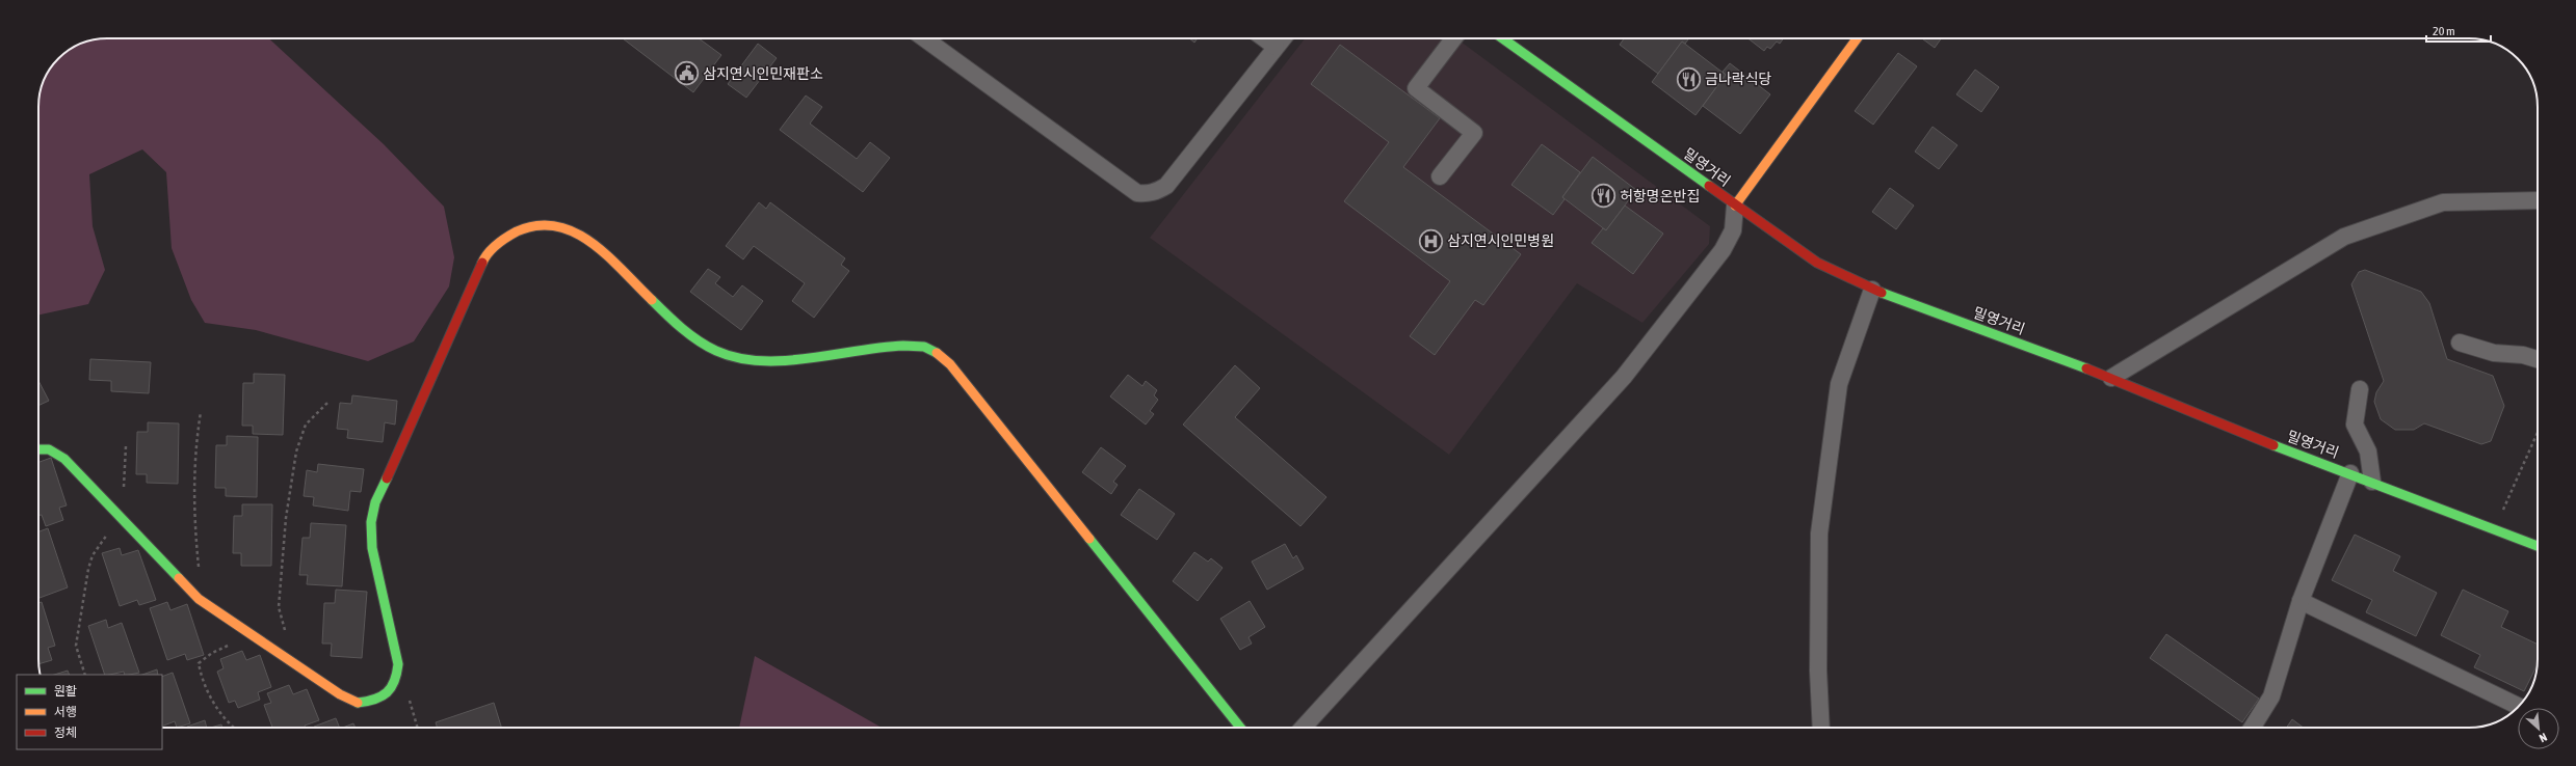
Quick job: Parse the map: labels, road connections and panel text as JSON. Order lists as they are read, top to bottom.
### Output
{
  "streets": {
    "street": ["밀영거리"]
  },
  "places": {
    "public building": ["삼지연시인민재판소"],
    "restaurant": ["금나락식당", "허항명온반집"],
    "hospital": ["삼지연시인민병원"]
  },
  "legend": ["원활", "서행", "정체"],
  "scale_bar": "20 m",
  "north": "bottom right"
}
